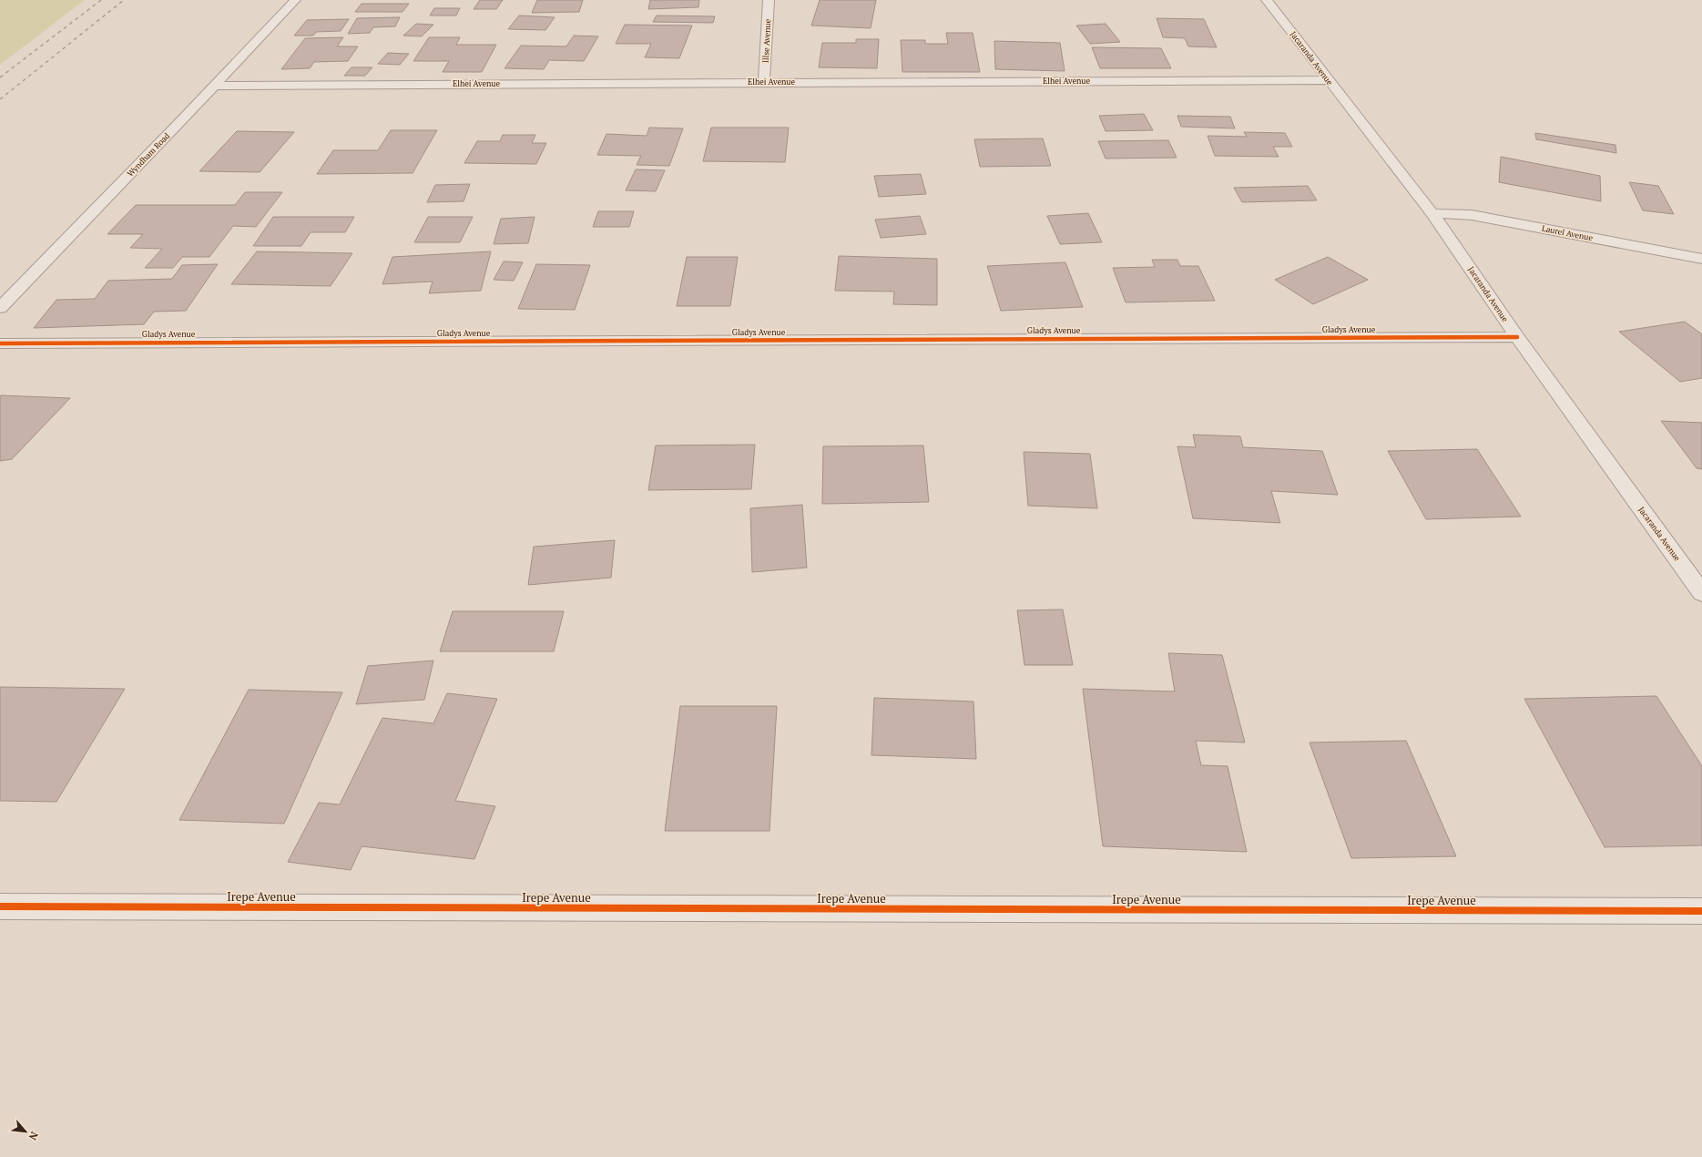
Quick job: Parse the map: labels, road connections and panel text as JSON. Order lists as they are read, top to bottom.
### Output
{
  "streets": {
    "street": [
      "Illse Avenue",
      "Jacaranda Avenue",
      "Elhei Avenue",
      "Wyndham Road",
      "Laurel Avenue",
      "Gladys Avenue",
      "Irepe Avenue"
    ]
  },
  "crossings": [
    ["Illse Avenue", "Elhei Avenue"],
    ["Jacaranda Avenue", "Elhei Avenue"],
    ["Jacaranda Avenue", "Laurel Avenue"],
    ["Jacaranda Avenue", "Gladys Avenue"],
    ["Elhei Avenue", "Wyndham Road"]
  ],
  "north": "bottom right"
}
